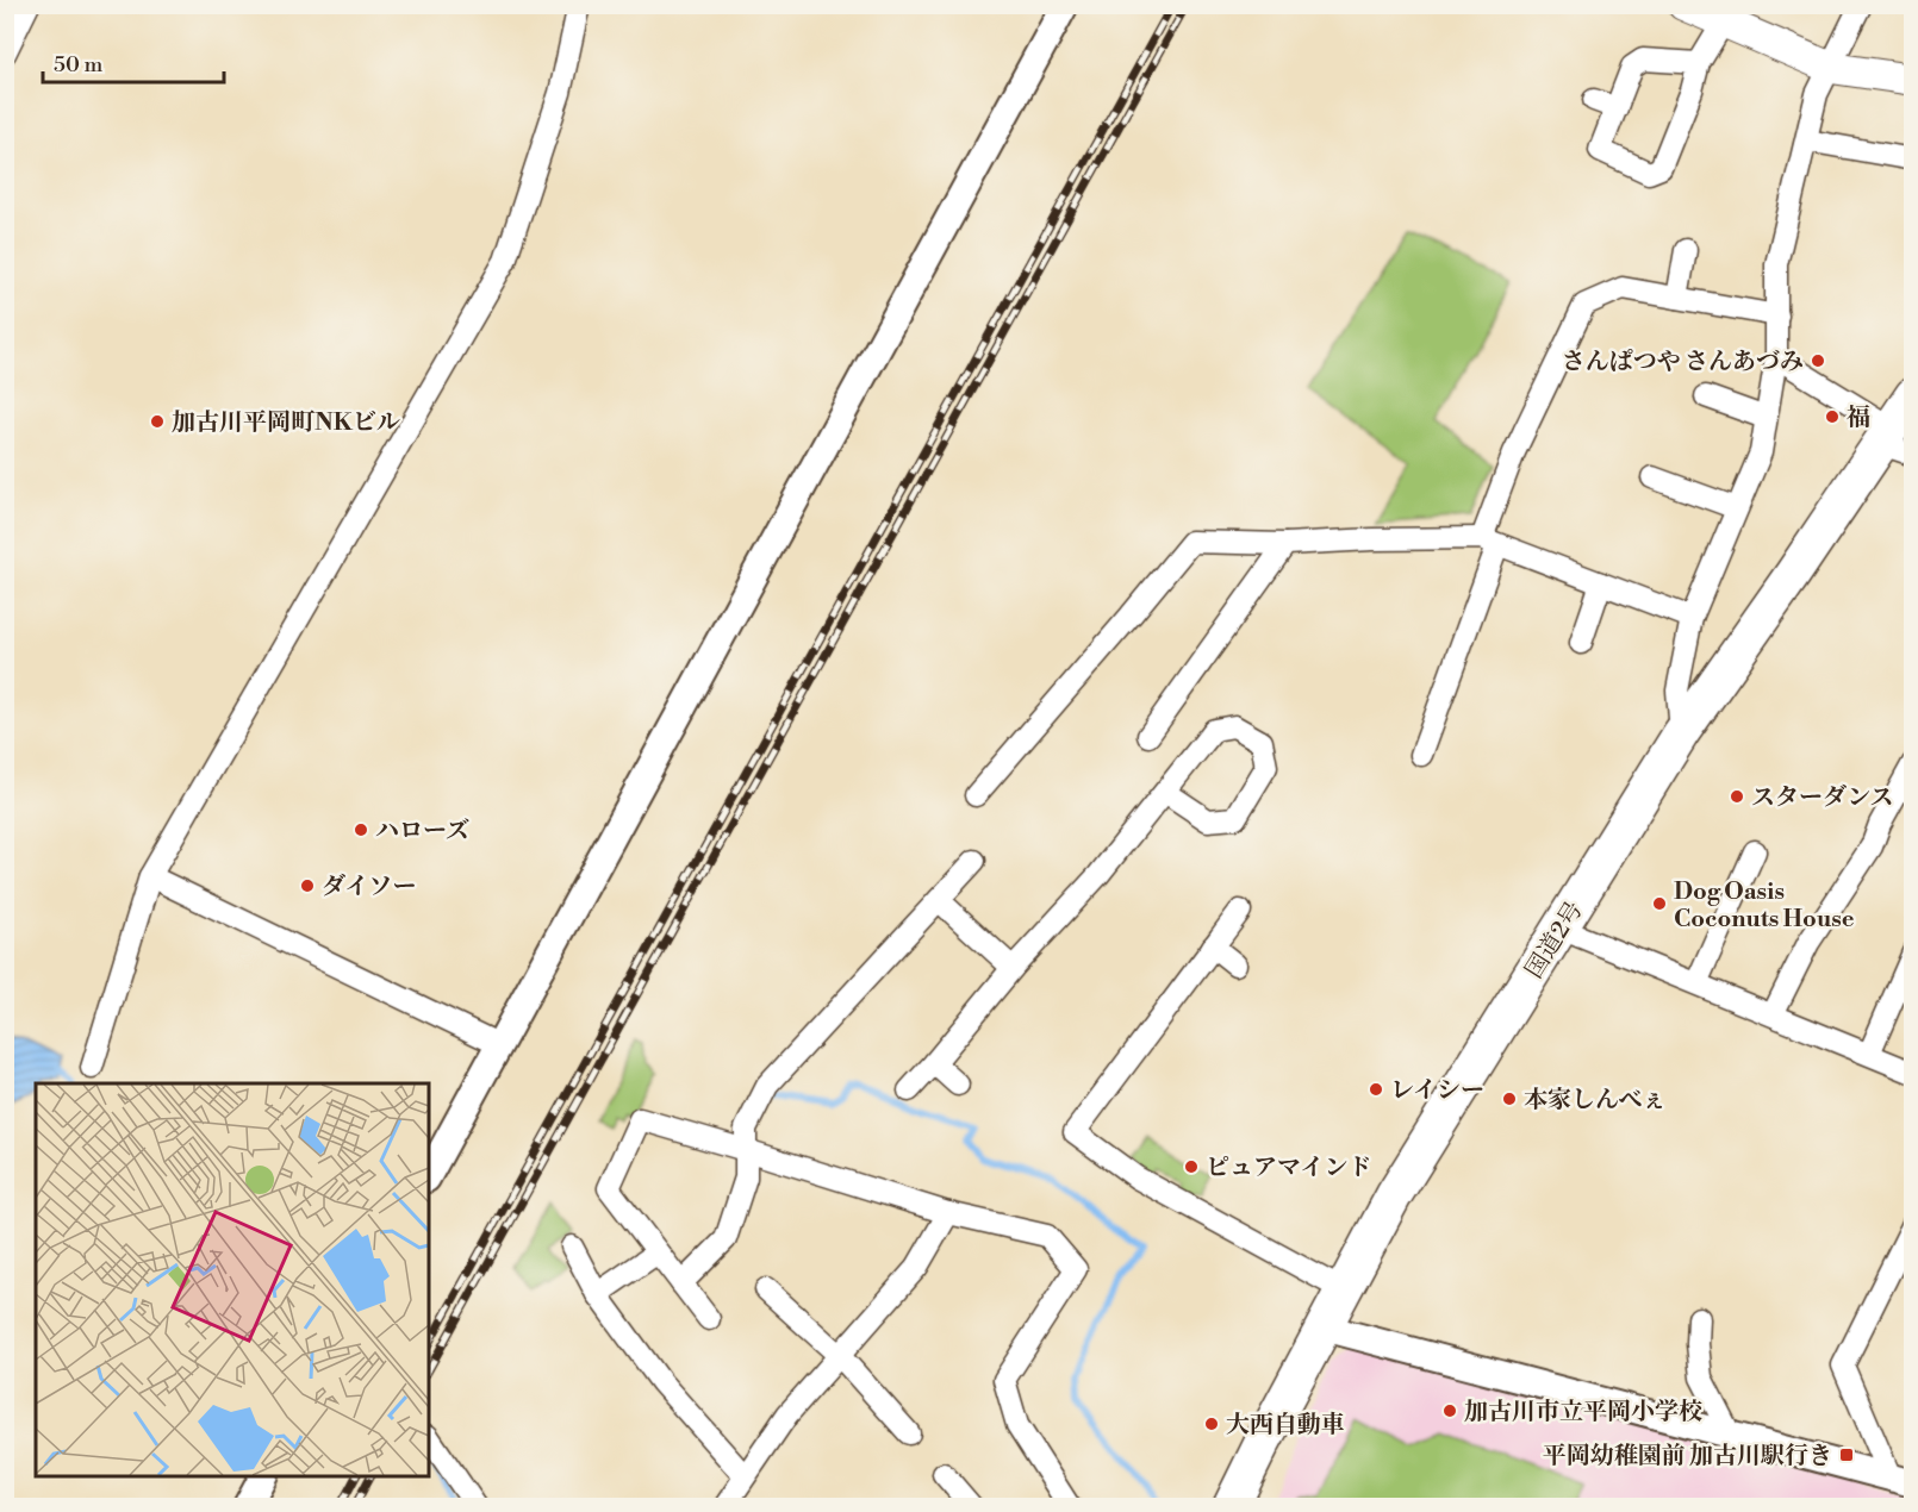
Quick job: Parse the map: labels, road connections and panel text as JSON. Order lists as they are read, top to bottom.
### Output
{
  "streets": {
    "highway": ["国道2号"]
  },
  "places": {
    "other": [
      "さんぱつや さんあづみ",
      "福",
      "加古川平岡町NKビル",
      "スターダンス",
      "ハローズ",
      "ダイソー",
      "Dog Oasis Coconuts House",
      "レイシー",
      "本家しんべぇ",
      "ピュアマインド",
      "加古川市立平岡小学校",
      "大西自動車"
    ],
    "transit": ["平岡幼稚園前 加古川駅行き"]
  },
  "scale_bar": "50 m"
}
